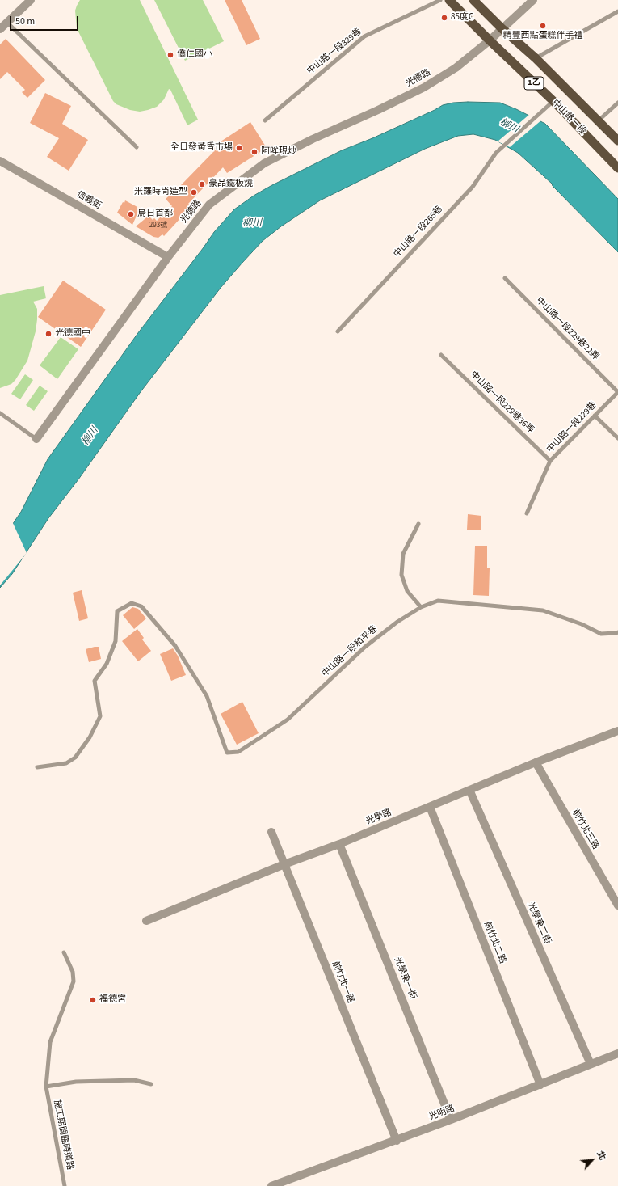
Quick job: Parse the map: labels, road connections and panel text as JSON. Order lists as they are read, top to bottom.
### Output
{
  "streets": {
    "main road": ["1乙", "中山路一段"],
    "street": [
      "光德路",
      "信義街",
      "光學路",
      "前竹北三路",
      "光學東二街",
      "前竹北二路",
      "光學東一街",
      "前竹北一路",
      "光明路"
    ],
    "lane": [
      "中山路一段329巷",
      "中山路一段265巷",
      "中山路一段229巷22弄",
      "中山路一段229巷36弄",
      "中山路一段229巷",
      "中山路一段和平巷",
      "施工期間臨時道路"
    ]
  },
  "crossings": [
    ["光德路", "中山路一段"],
    ["光德路", "信義街"],
    ["中山路一段", "中山路一段265巷"],
    ["中山路一段229巷22弄", "中山路一段229巷"],
    ["中山路一段229巷36弄", "中山路一段229巷"],
    ["光學路", "前竹北三路"],
    ["光學路", "光學東二街"],
    ["光學路", "前竹北二路"],
    ["光學路", "光學東一街"],
    ["光學路", "前竹北一路"],
    ["光學東二街", "光明路"],
    ["前竹北二路", "光明路"],
    ["光學東一街", "光明路"],
    ["前竹北一路", "光明路"]
  ],
  "water": ["柳川"],
  "places": [
    "85度C",
    "精豐西點蛋糕伴手禮",
    "僑仁國小",
    "全日發黃昏市場",
    "阿哞現炒",
    "豪品鐵板燒",
    "米羅時尚造型",
    "烏日首都",
    "光德國中",
    "福德宮"
  ],
  "house_numbers": ["293號"],
  "scale_bar": "50 m",
  "north": "top right"
}
